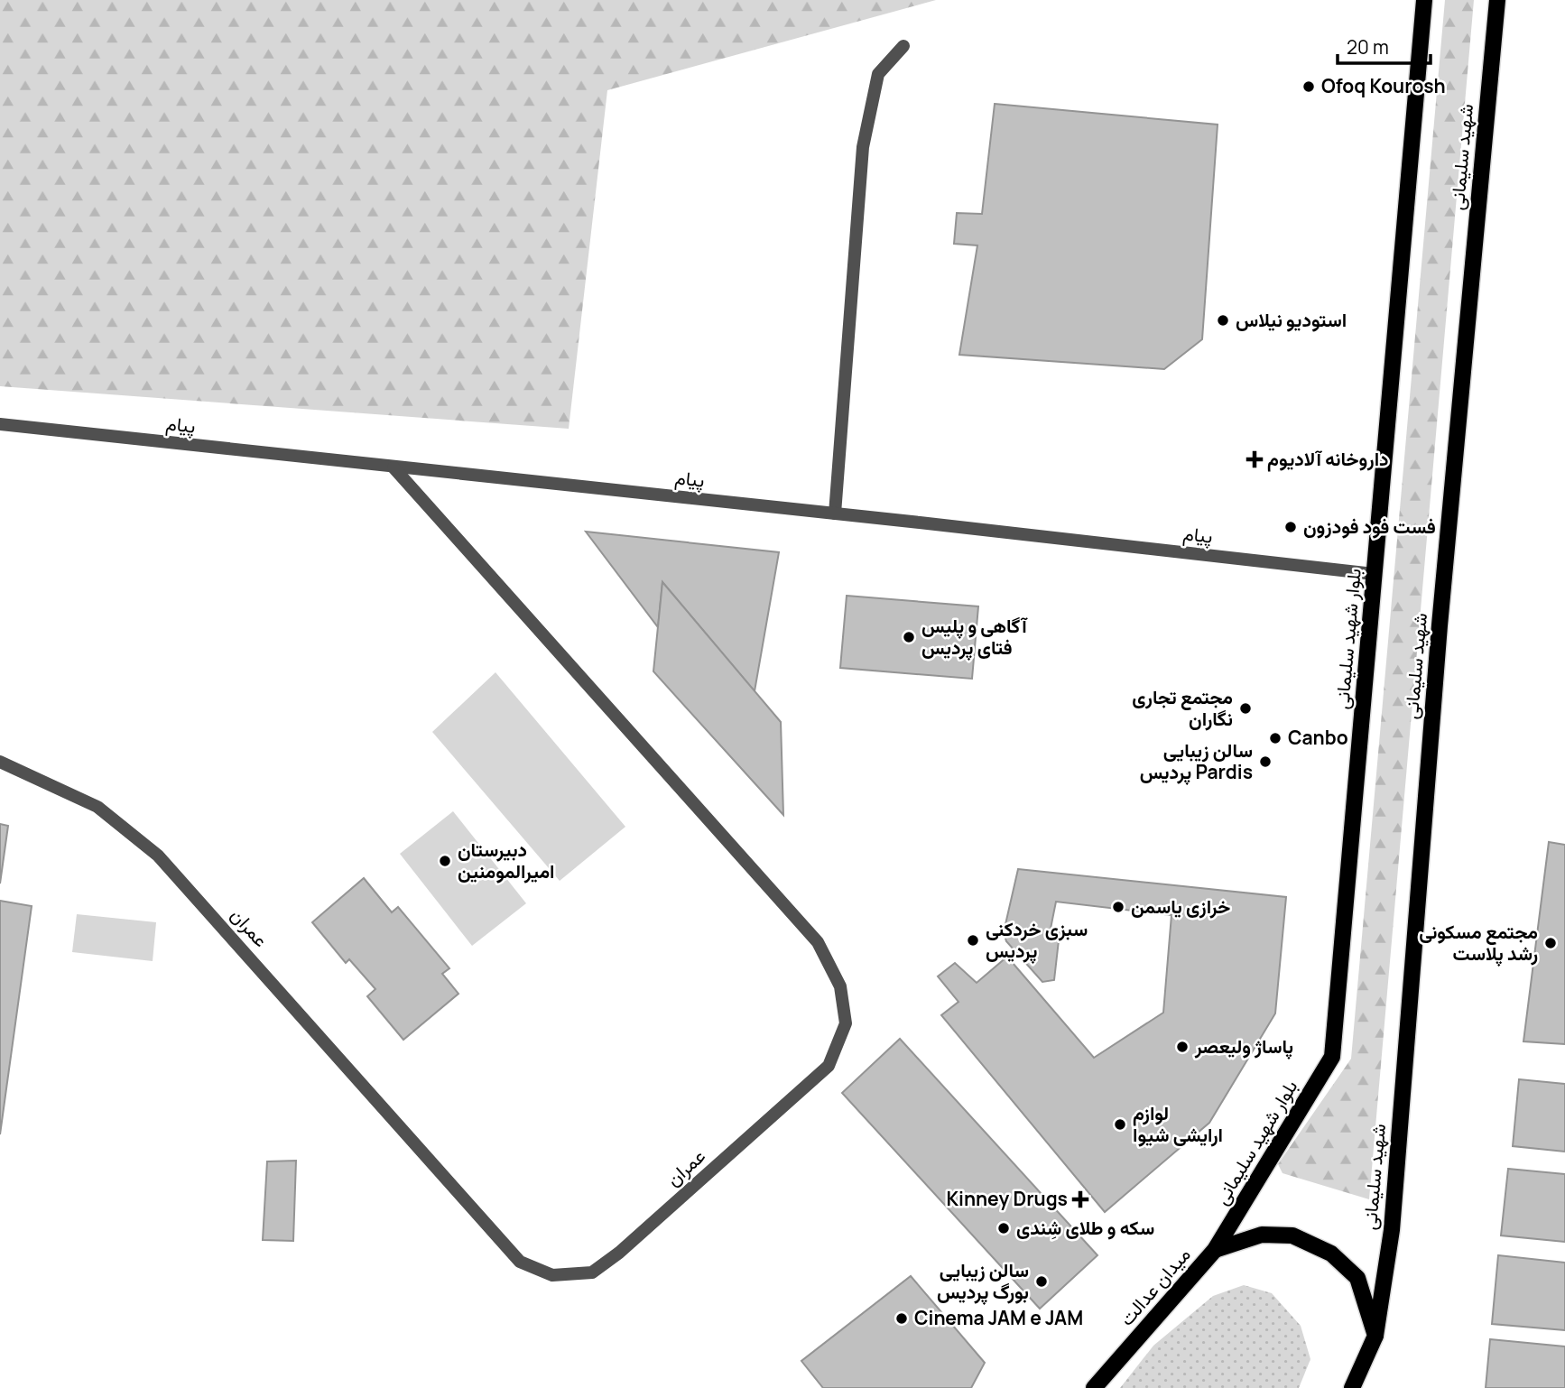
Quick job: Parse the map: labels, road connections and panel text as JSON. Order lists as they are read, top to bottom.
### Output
{
  "streets": {
    "main road": ["شهید سلیمانی", "بلوار شهید سلیمانی", "میدان عدالت"],
    "street": ["پیام", "عمران"]
  },
  "crossings": [
    ["شهید سلیمانی", "میدان عدالت"],
    ["پیام", "بلوار شهید سلیمانی"],
    ["پیام", "عمران"],
    ["بلوار شهید سلیمانی", "میدان عدالت"]
  ],
  "places": {
    "other": [
      "Ofoq Kourosh",
      "استودیو نیلاس",
      "فست فود فودزون",
      "آگاهی و پلیس فتای پردیس",
      "مجتمع تجاری نگاران",
      "Canbo",
      "سالن زیبایی پردیس Pardis",
      "دبیرستان امیرالمومنین",
      "خرازی یاسمن",
      "سبزی خردکنی پردیس",
      "مجتمع مسکونی رشد پلاست",
      "پاساژ ولیعصر",
      "لوازم ارایشی شیوا",
      "سکه و طلای شِندی",
      "سالن زیبایی بورگ پردیس",
      "Cinema JAM e JAM"
    ],
    "health": ["داروخانه آلادیوم", "Kinney Drugs"]
  },
  "scale_bar": "20 m"
}
